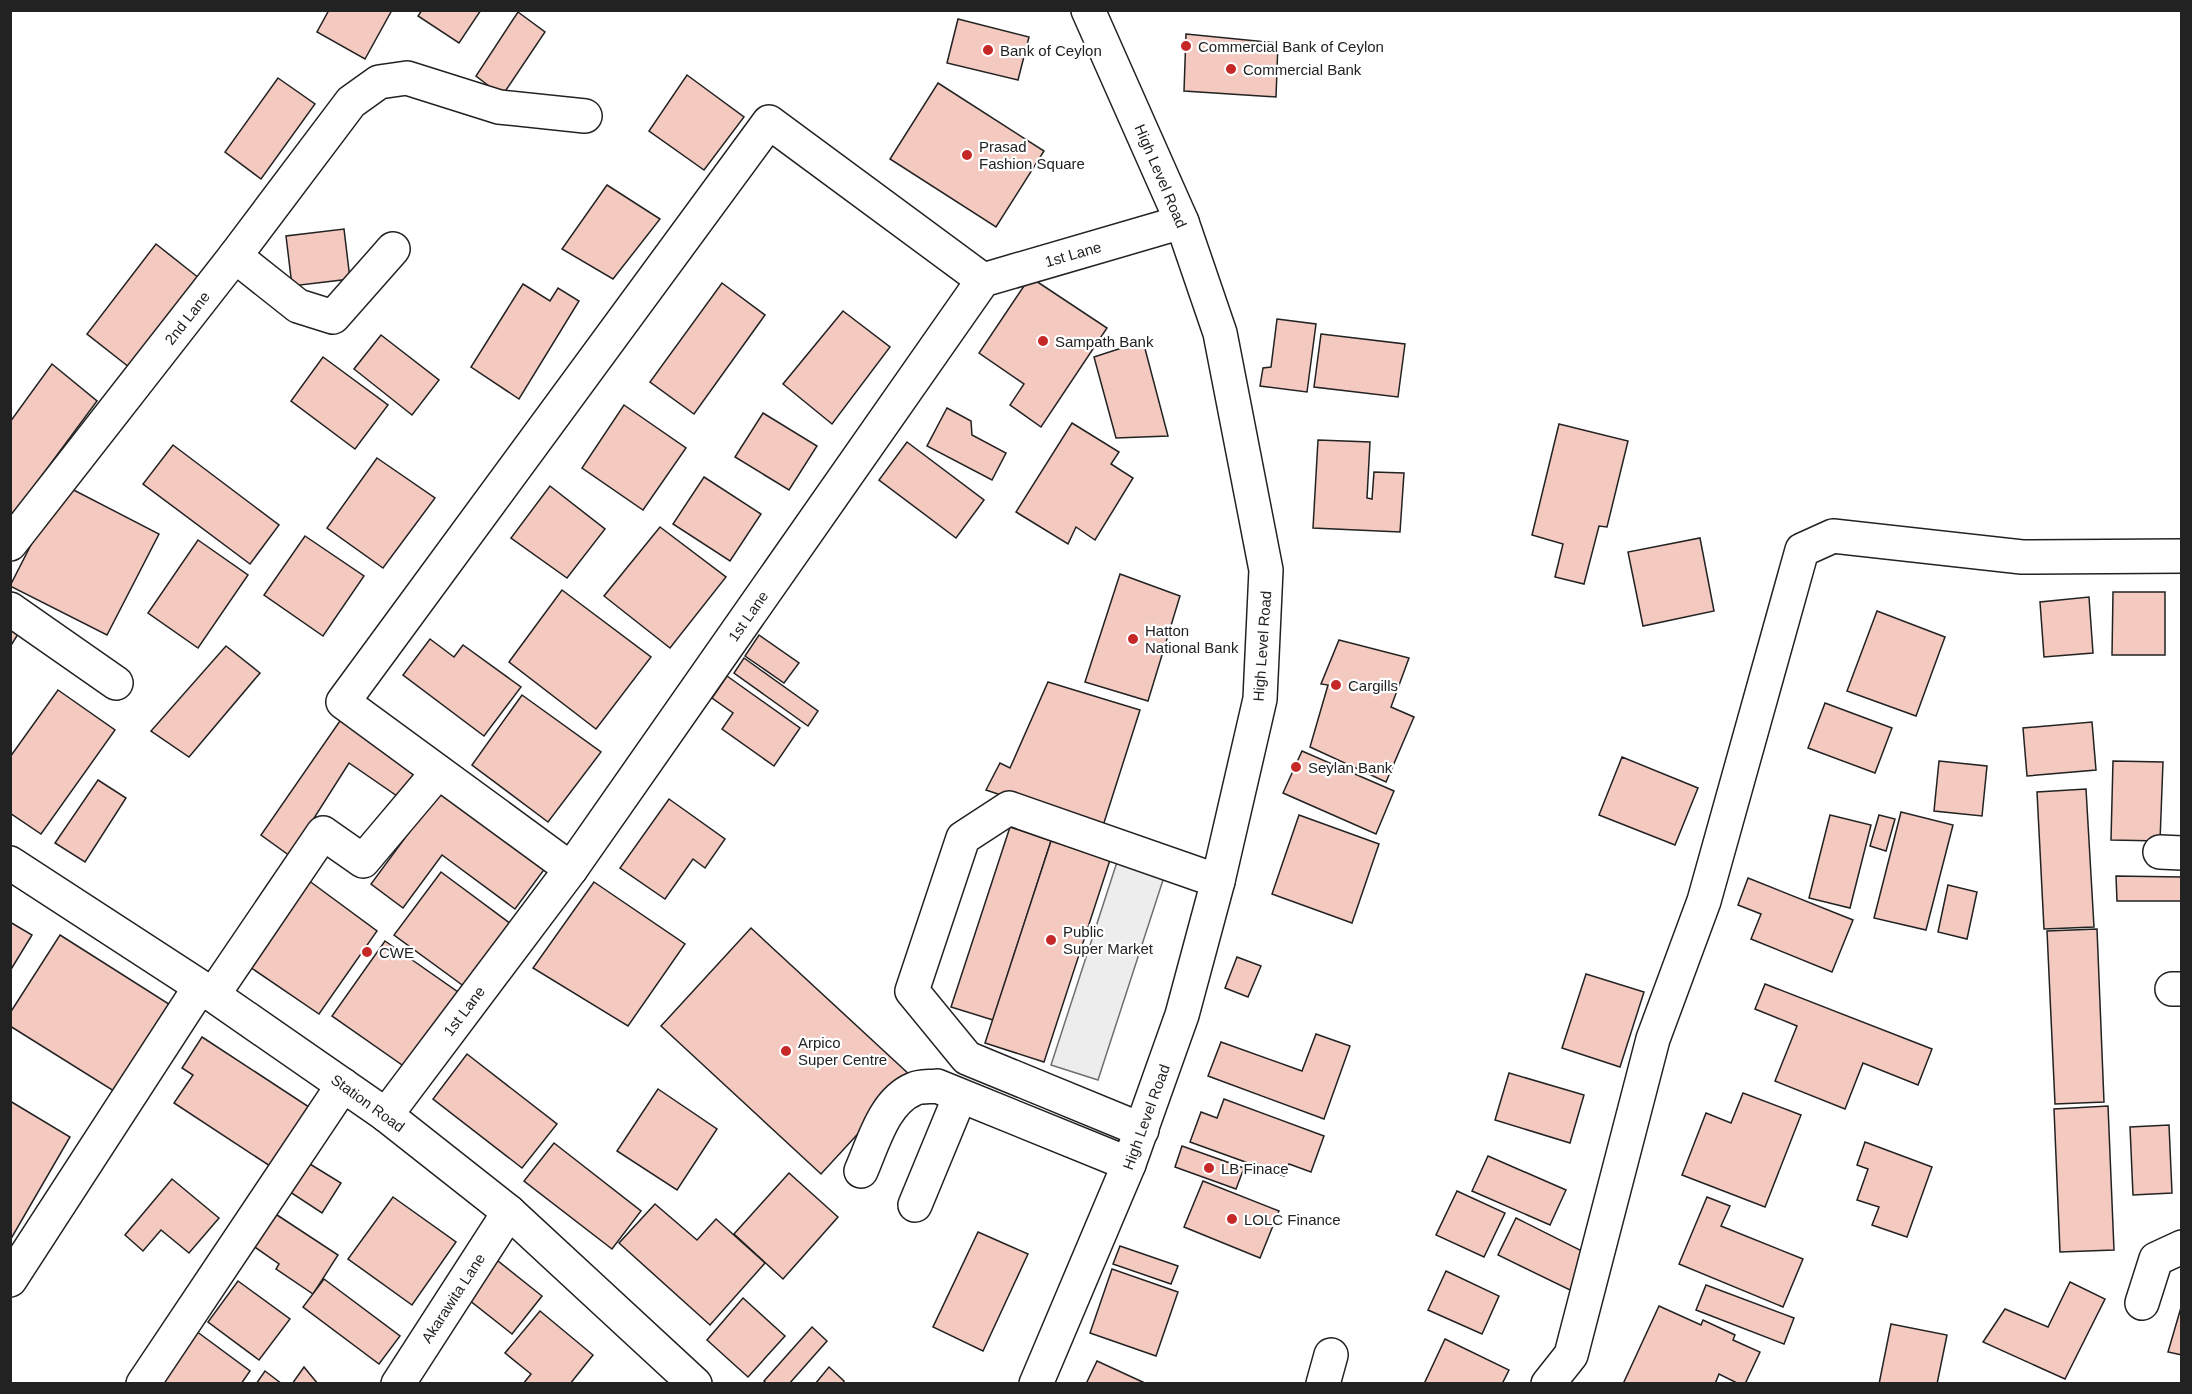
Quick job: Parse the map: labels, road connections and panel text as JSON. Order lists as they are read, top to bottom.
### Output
{
  "streets": {
    "main road": [
      "High Level Road",
      "1st Lane",
      "2nd Lane",
      "Station Road",
      "Akarawita Lane"
    ]
  },
  "crossings": [
    ["High Level Road", "1st Lane"],
    ["1st Lane", "Station Road"],
    ["Station Road", "Akarawita Lane"]
  ],
  "places": [
    "Commercial Bank of Ceylon",
    "Bank of Ceylon",
    "Commercial Bank",
    "Prasad Fashion Square",
    "Sampath Bank",
    "Hatton National Bank",
    "Cargills",
    "Seylan Bank",
    "Public Super Market",
    "CWE",
    "Arpico Super Centre",
    "LB Finace",
    "LOLC Finance"
  ]
}
